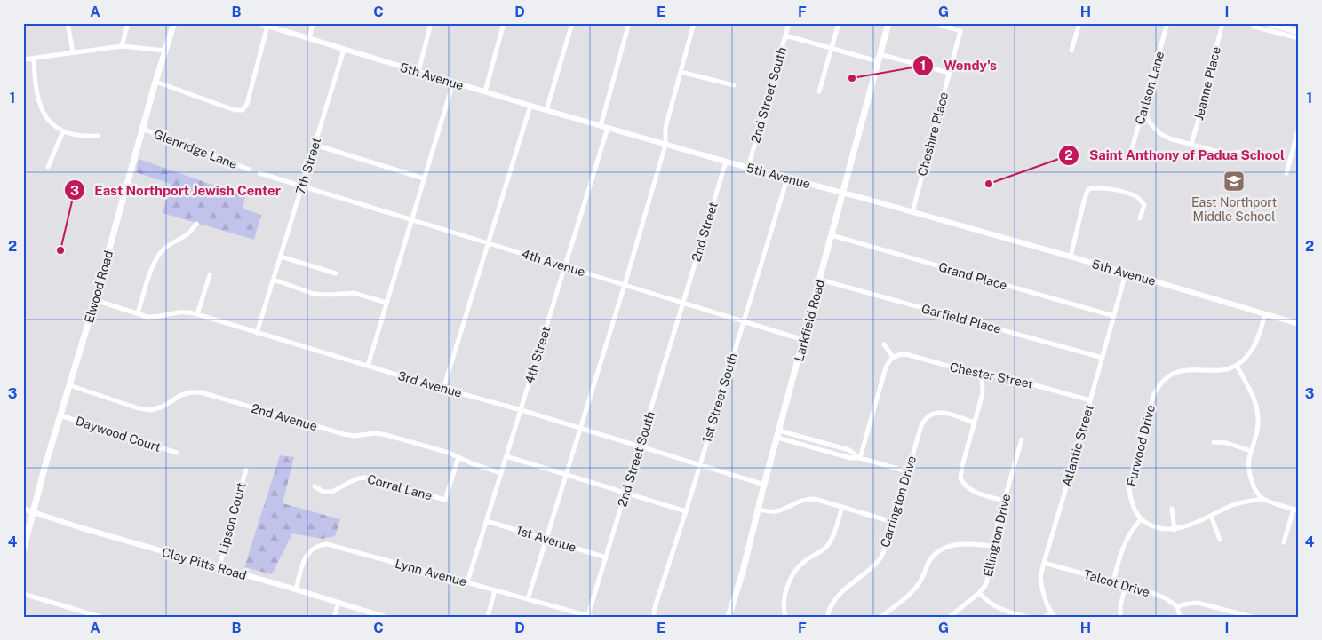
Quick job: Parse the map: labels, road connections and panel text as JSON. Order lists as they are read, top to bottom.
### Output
{
  "streets": {
    "main road": ["Elwood Road", "Larkfield Road"],
    "street": [
      "5th Avenue",
      "Jeanne Place",
      "Carlson Lane",
      "2nd Street South",
      "Cheshire Place",
      "Glenridge Lane",
      "7th Street",
      "2nd Street",
      "4th Avenue",
      "Grand Place",
      "Garfield Place",
      "4th Street",
      "Chester Street",
      "3rd Avenue",
      "1st Street South",
      "2nd Avenue",
      "Daywood Court",
      "Atlantic Street",
      "Furwood Drive",
      "Corral Lane",
      "Carrington Drive",
      "Lipson Court",
      "Ellington Drive",
      "1st Avenue",
      "Clay Pitts Road",
      "Lynn Avenue",
      "Talcot Drive"
    ]
  },
  "crossings": [
    ["5th Avenue", "2nd Street South"],
    ["5th Avenue", "Cheshire Place"],
    ["5th Avenue", "7th Street"],
    ["5th Avenue", "2nd Street"],
    ["5th Avenue", "Larkfield Road"],
    ["5th Avenue", "4th Street"],
    ["5th Avenue", "1st Street South"],
    ["5th Avenue", "Atlantic Street"],
    ["2nd Street South", "2nd Street"],
    ["2nd Street South", "4th Avenue"],
    ["2nd Street South", "3rd Avenue"],
    ["2nd Street South", "1st Avenue"],
    ["2nd Street South", "Lynn Avenue"],
    ["Glenridge Lane", "Elwood Road"],
    ["7th Street", "4th Avenue"],
    ["7th Street", "3rd Avenue"],
    ["2nd Street", "4th Avenue"],
    ["4th Avenue", "Larkfield Road"],
    ["4th Avenue", "4th Street"],
    ["4th Avenue", "1st Street South"],
    ["Grand Place", "Larkfield Road"],
    ["Grand Place", "Atlantic Street"],
    ["Elwood Road", "3rd Avenue"],
    ["Elwood Road", "2nd Avenue"],
    ["Elwood Road", "Daywood Court"],
    ["Elwood Road", "Clay Pitts Road"],
    ["Garfield Place", "Larkfield Road"],
    ["Garfield Place", "Atlantic Street"],
    ["Larkfield Road", "3rd Avenue"],
    ["4th Street", "3rd Avenue"],
    ["4th Street", "2nd Avenue"],
    ["4th Street", "1st Avenue"],
    ["4th Street", "Lynn Avenue"],
    ["Chester Street", "Atlantic Street"],
    ["3rd Avenue", "1st Street South"],
    ["2nd Avenue", "Corral Lane"],
    ["Atlantic Street", "Talcot Drive"],
    ["Lipson Court", "Clay Pitts Road"],
    ["Clay Pitts Road", "Lynn Avenue"]
  ],
  "places": {
    "other": ["Wendy's", "Saint Anthony of Padua School", "East Northport Jewish Center"],
    "school or university": ["East Northport Middle School"]
  },
  "grid": {
    "columns": [
      "A",
      "B",
      "C",
      "D",
      "E",
      "F",
      "G",
      "H",
      "I"
    ],
    "rows": [
      "1",
      "2",
      "3",
      "4"
    ]
  }
}
